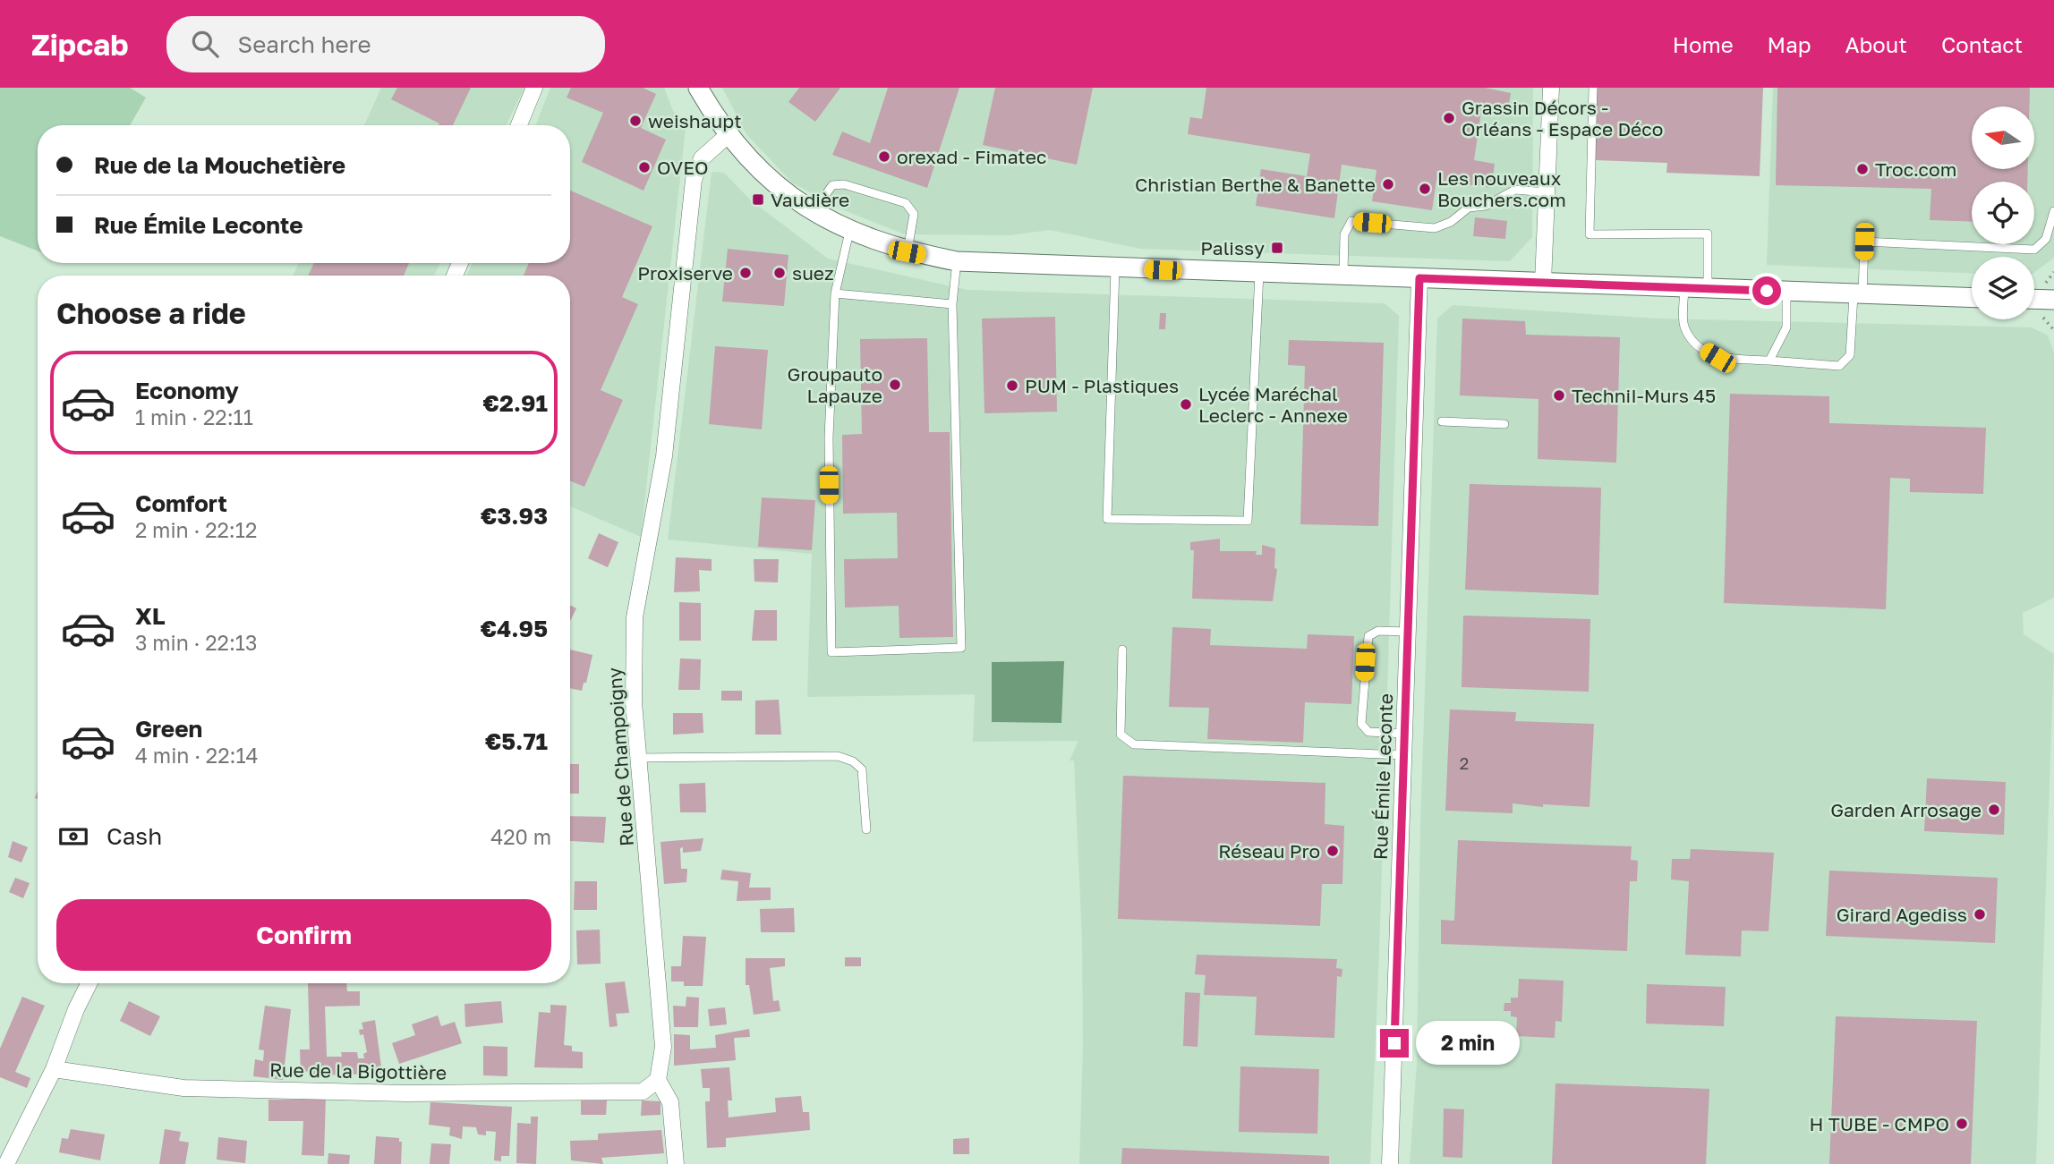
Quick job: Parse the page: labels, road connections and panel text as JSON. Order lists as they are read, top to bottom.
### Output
{
  "streets": {
    "street": ["Rue de Champoigny", "Rue Émile Leconte", "Rue de la Bigottière"]
  },
  "crossings": [
    ["Rue de Champoigny", "Rue de la Bigottière"]
  ],
  "places": {
    "other": [
      "Grassin Décors - Orléans - Espace Déco",
      "weishaupt",
      "orexad - Fimatec",
      "OVEO",
      "Troc.com",
      "Christian Berthe & Banette",
      "Les nouveaux Bouchers.com",
      "Proxiserve",
      "suez",
      "Groupauto Lapauze",
      "PUM - Plastiques",
      "TechniI-Murs 45",
      "Lycée Maréchal Leclerc - Annexe",
      "Garden Arrosage",
      "Réseau Pro",
      "Girard Agediss",
      "H TUBE - CMPO"
    ],
    "transit": ["Vaudière", "Palissy"]
  },
  "house_numbers": ["2"],
  "north": "left",
  "page": {
    "header": "Zipcab",
    "search": "Search here",
    "nav": [
      "Home",
      "Map",
      "About",
      "Contact"
    ],
    "banner": ["Rue de la Mouchetière", "Rue Émile Leconte"],
    "heading": "Choose a ride",
    "list": [
      {
        "name": "Economy",
        "note": "1 min · 22:11",
        "value": "€2.91"
      },
      {
        "name": "Comfort",
        "note": "2 min · 22:12",
        "value": "€3.93"
      },
      {
        "name": "XL",
        "note": "3 min · 22:13",
        "value": "€4.95"
      },
      {
        "name": "Green",
        "note": "4 min · 22:14",
        "value": "€5.71"
      }
    ],
    "pay": ["Cash", "420 m"],
    "buttons": "Confirm",
    "bubble": "2 min"
  }
}
